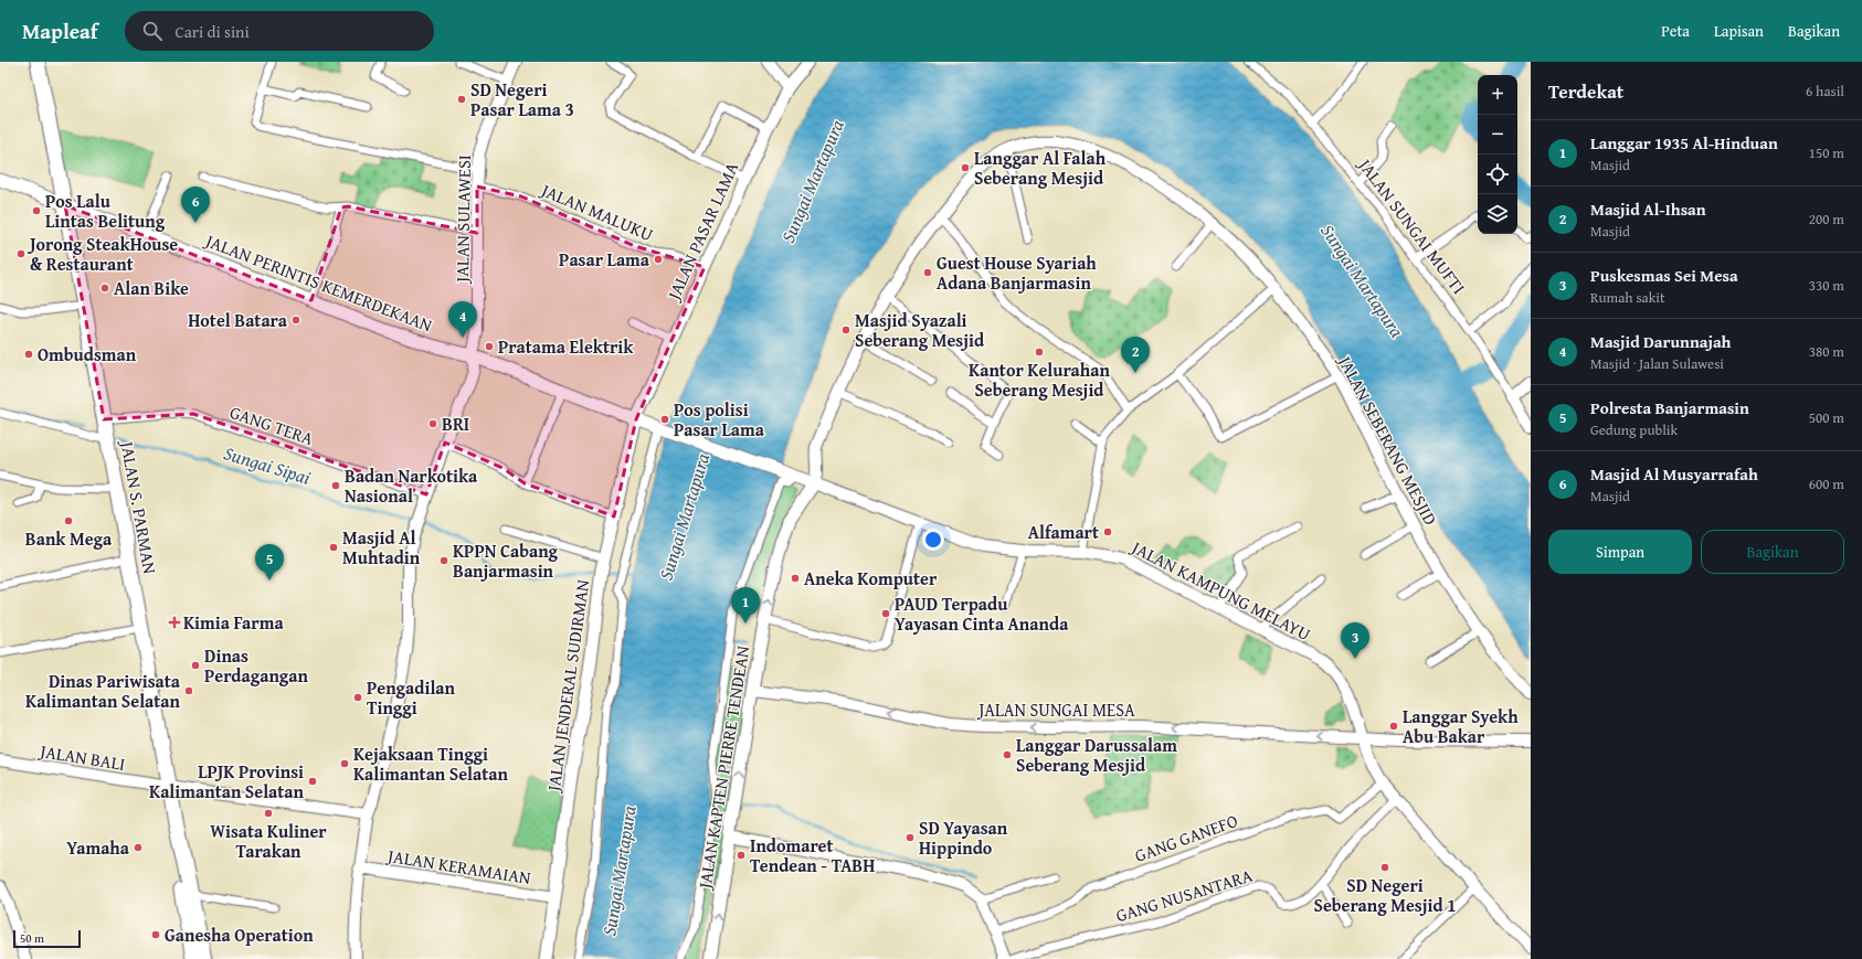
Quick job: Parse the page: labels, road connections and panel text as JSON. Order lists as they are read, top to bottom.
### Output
{
  "streets": {
    "highway": ["JALAN S. PARMAN"],
    "main road": [
      "JALAN SULAWESI",
      "JALAN SUNGAI MUFTI",
      "JALAN PASAR LAMA",
      "JALAN PERINTIS KEMERDEKAAN",
      "JALAN SEBERANG MESJID",
      "JALAN KAMPUNG MELAYU",
      "JALAN JENDERAL SUDIRMAN",
      "JALAN SUNGAI MESA",
      "JALAN BALI",
      "JALAN KAPTEN PIERRE TENDEAN",
      "JALAN KERAMAIAN"
    ],
    "street": [
      "JALAN MALUKU",
      "GANG TERA",
      "GANG GANEFO",
      "GANG NUSANTARA"
    ]
  },
  "crossings": [
    ["JALAN MALUKU", "JALAN SULAWESI"],
    ["JALAN MALUKU", "JALAN PASAR LAMA"],
    ["JALAN SULAWESI", "JALAN PERINTIS KEMERDEKAAN"],
    ["JALAN SULAWESI", "GANG TERA"],
    ["JALAN SULAWESI", "JALAN BALI"],
    ["JALAN SULAWESI", "JALAN KERAMAIAN"],
    ["JALAN PASAR LAMA", "JALAN PERINTIS KEMERDEKAAN"],
    ["JALAN PASAR LAMA", "JALAN JENDERAL SUDIRMAN"],
    ["JALAN PERINTIS KEMERDEKAAN", "JALAN SEBERANG MESJID"],
    ["JALAN PERINTIS KEMERDEKAAN", "JALAN S. PARMAN"],
    ["JALAN PERINTIS KEMERDEKAAN", "JALAN KAMPUNG MELAYU"],
    ["JALAN PERINTIS KEMERDEKAAN", "JALAN JENDERAL SUDIRMAN"],
    ["JALAN PERINTIS KEMERDEKAAN", "JALAN KAPTEN PIERRE TENDEAN"],
    ["GANG TERA", "JALAN S. PARMAN"],
    ["JALAN SEBERANG MESJID", "JALAN KAMPUNG MELAYU"],
    ["JALAN SEBERANG MESJID", "JALAN KAPTEN PIERRE TENDEAN"],
    ["JALAN S. PARMAN", "JALAN BALI"],
    ["JALAN KAMPUNG MELAYU", "JALAN SUNGAI MESA"],
    ["JALAN KAMPUNG MELAYU", "JALAN KAPTEN PIERRE TENDEAN"],
    ["JALAN KAMPUNG MELAYU", "GANG GANEFO"],
    ["JALAN KAMPUNG MELAYU", "GANG NUSANTARA"],
    ["JALAN JENDERAL SUDIRMAN", "JALAN KERAMAIAN"],
    ["JALAN SUNGAI MESA", "JALAN KAPTEN PIERRE TENDEAN"]
  ],
  "one_way": ["JALAN SUNGAI MESA", "JALAN KAPTEN PIERRE TENDEAN"],
  "water": ["Sungai Martapura", "Sungai Sipai"],
  "places": {
    "other": [
      "SD Negeri Pasar Lama 3",
      "Langgar Al Falah Seberang Mesjid",
      "Pos Lalu Lintas Belitung",
      "Jorong SteakHouse & Restaurant",
      "Pasar Lama",
      "Guest House Syariah Adana Banjarmasin",
      "Alan Bike",
      "Hotel Batara",
      "Masjid Syazali Seberang Mesjid",
      "Pratama Elektrik",
      "Kantor Kelurahan Seberang Mesjid",
      "Ombudsman",
      "Pos polisi Pasar Lama",
      "BRI",
      "Badan Narkotika Nasional",
      "Bank Mega",
      "Alfamart",
      "Masjid Al Muhtadin",
      "KPPN Cabang Banjarmasin",
      "Aneka Komputer",
      "PAUD Terpadu Yayasan Cinta Ananda",
      "Dinas Perdagangan",
      "Dinas Pariwisata Kalimantan Selatan",
      "Pengadilan Tinggi",
      "Langgar Syekh Abu Bakar",
      "Langgar Darussalam Seberang Mesjid",
      "Kejaksaan Tinggi Kalimantan Selatan",
      "LPJK Provinsi Kalimantan Selatan",
      "Wisata Kuliner Tarakan",
      "SD Yayasan Hippindo",
      "Yamaha",
      "Indomaret Tendean - TABH",
      "SD Negeri Seberang Mesjid 1",
      "Ganesha Operation"
    ],
    "health": ["Kimia Farma"]
  },
  "scale_bar": "50 m",
  "page": {
    "header": "Mapleaf",
    "search": "Cari di sini",
    "nav": ["Peta", "Lapisan", "Bagikan"],
    "heading": ["Terdekat", "6 hasil"],
    "map_buttons": ["+", "−"],
    "list": [
      {
        "mark": "1",
        "name": "Langgar 1935 Al-Hinduan",
        "note": "Masjid",
        "value": "150 m"
      },
      {
        "mark": "2",
        "name": "Masjid Al-Ihsan",
        "note": "Masjid",
        "value": "200 m"
      },
      {
        "mark": "3",
        "name": "Puskesmas Sei Mesa",
        "note": "Rumah sakit",
        "value": "330 m"
      },
      {
        "mark": "4",
        "name": "Masjid Darunnajah",
        "note": "Masjid · Jalan Sulawesi",
        "value": "380 m"
      },
      {
        "mark": "5",
        "name": "Polresta Banjarmasin",
        "note": "Gedung publik",
        "value": "500 m"
      },
      {
        "mark": "6",
        "name": "Masjid Al Musyarrafah",
        "note": "Masjid",
        "value": "600 m"
      }
    ],
    "pins": [
      "6",
      "4",
      "2",
      "5",
      "1",
      "3"
    ],
    "buttons": ["Simpan", "Bagikan"],
    "scale": "50 m"
  }
}
